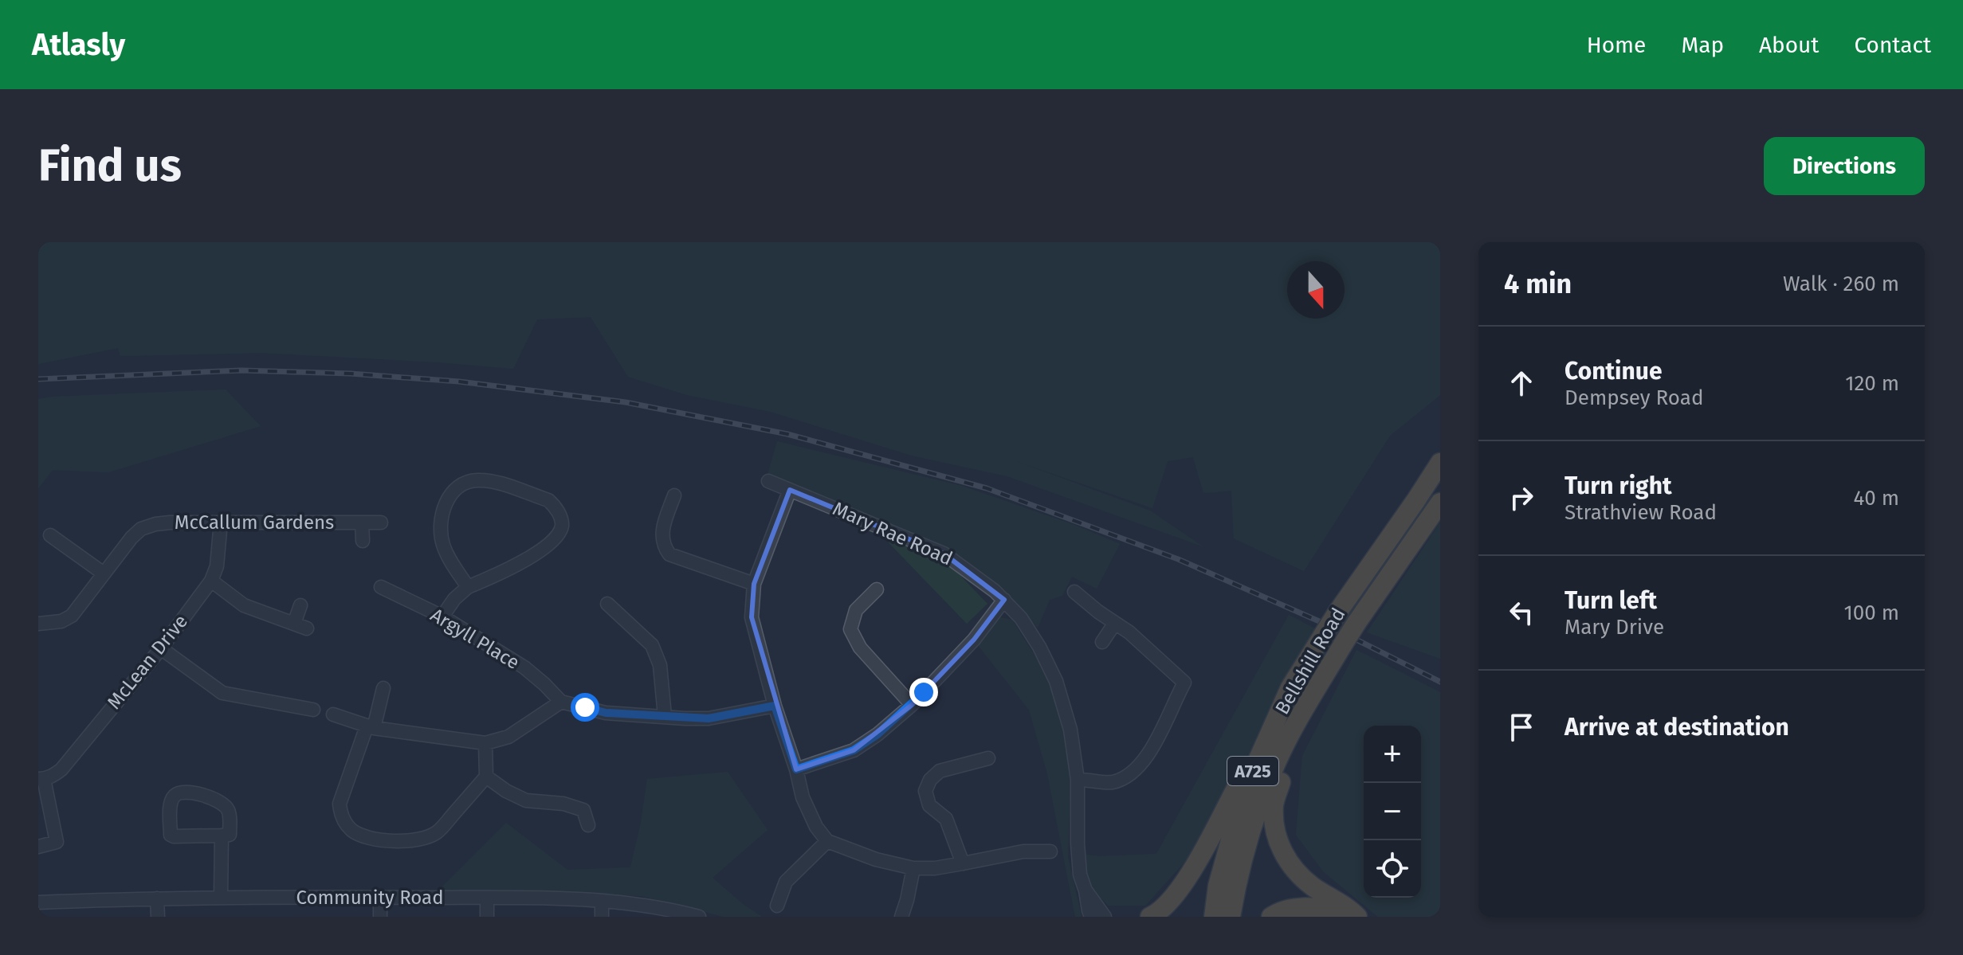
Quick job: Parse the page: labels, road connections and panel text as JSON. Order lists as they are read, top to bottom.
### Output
{
  "streets": {
    "highway": ["Bellshill Road", "A725"],
    "street": [
      "McCallum Gardens",
      "Mary Rae Road",
      "Argyll Place",
      "McLean Drive",
      "Community Road"
    ]
  },
  "crossings": [
    ["McCallum Gardens", "McLean Drive"]
  ],
  "north": "bottom",
  "page": {
    "header": "Atlasly",
    "nav": [
      "Home",
      "Map",
      "About",
      "Contact"
    ],
    "buttons": "Directions",
    "title": "Find us",
    "heading": ["4 min", "Walk · 260 m"],
    "list": [
      ["Continue", "Dempsey Road", "120 m"],
      ["Turn right", "Strathview Road", "40 m"],
      ["Turn left", "Mary Drive", "100 m"],
      "Arrive at destination"
    ],
    "map_buttons": ["+", "−"]
  }
}
